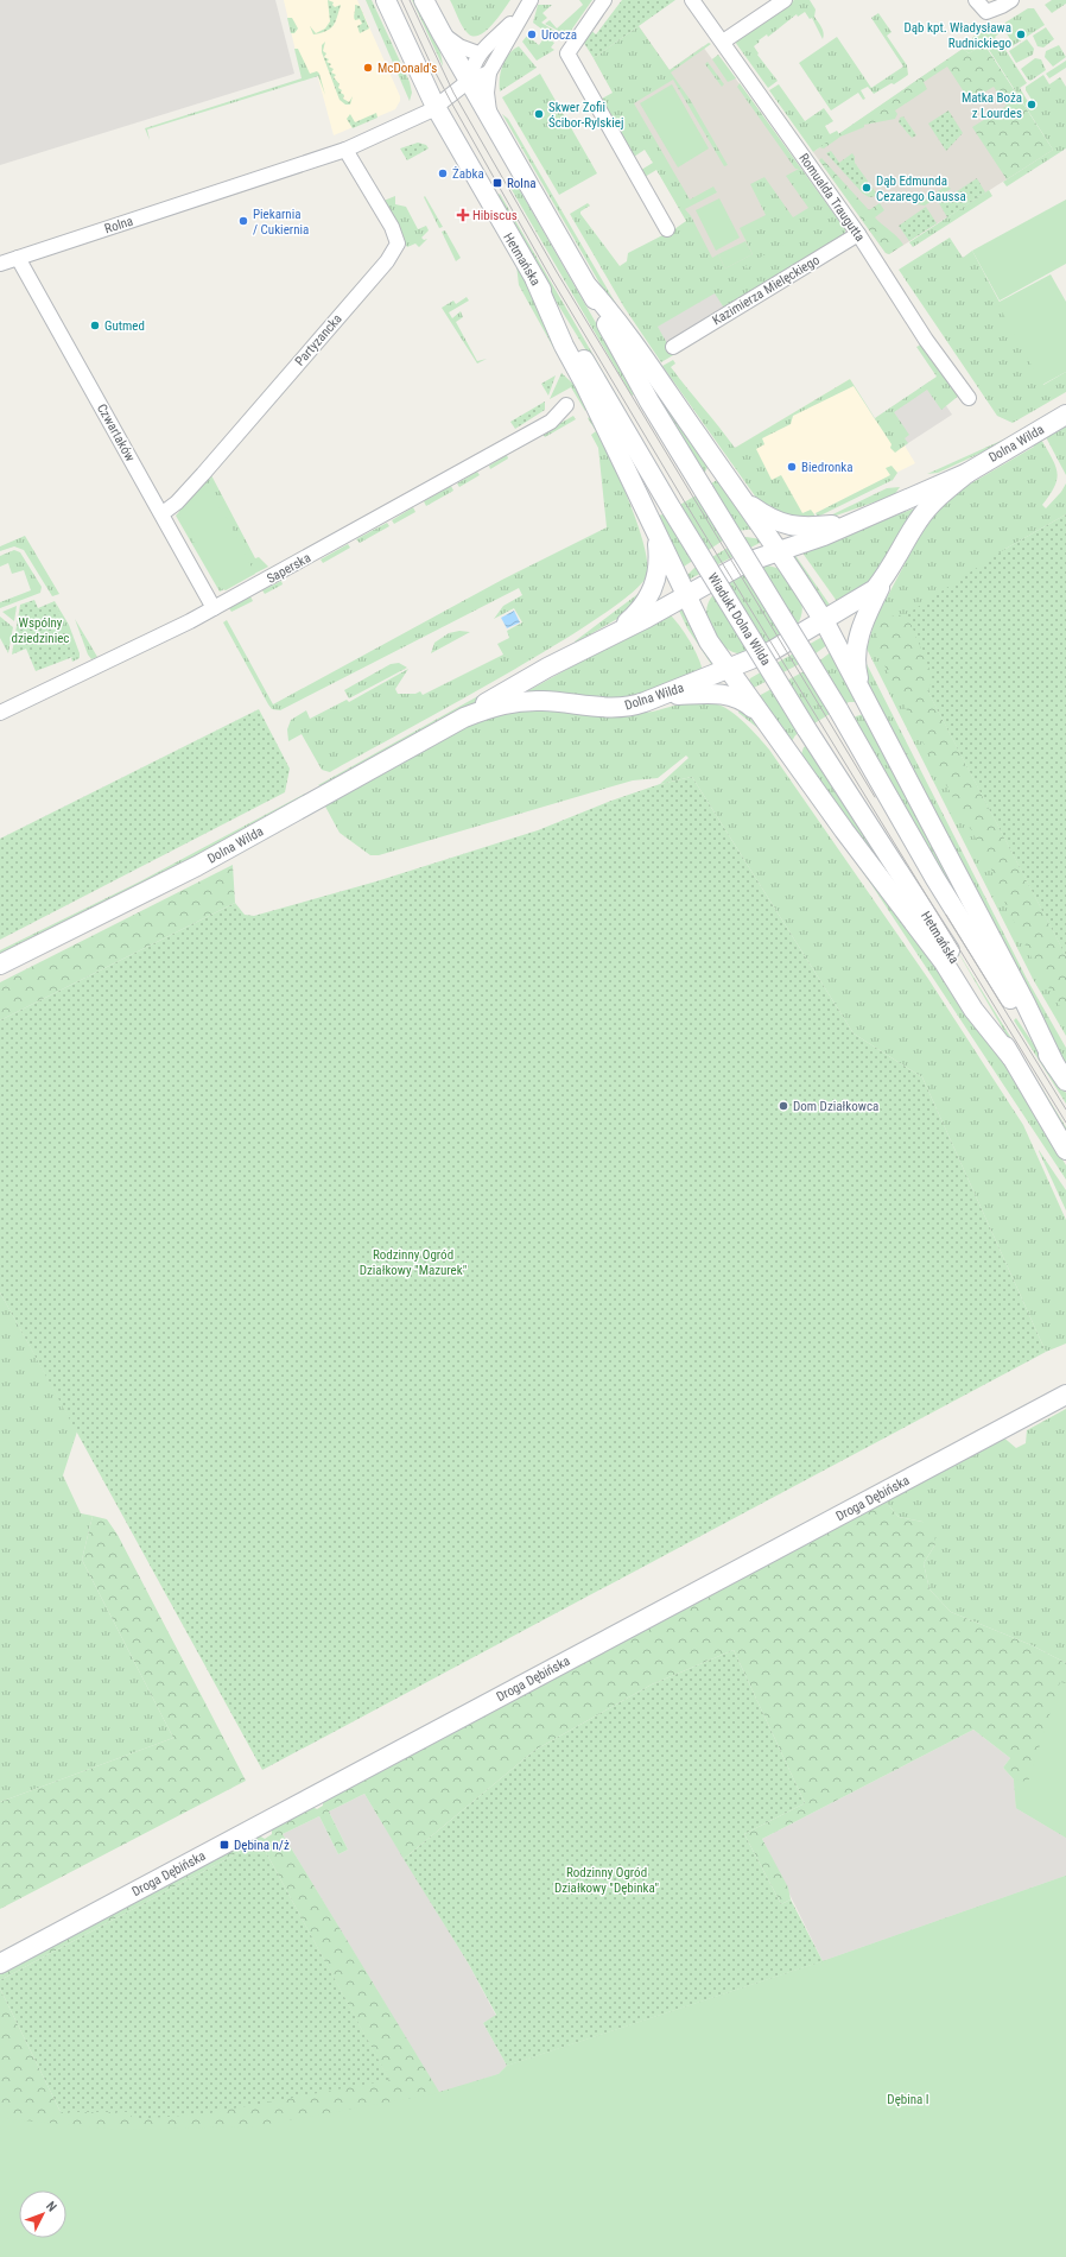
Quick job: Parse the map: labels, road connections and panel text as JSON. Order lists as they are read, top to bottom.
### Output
{
  "streets": {
    "main road": [
      "Hetmańska",
      "Dolna Wilda",
      "Wiadukt Dolna Wilda",
      "Droga Dębińska"
    ],
    "street": [
      "Romualda Traugutta",
      "Rolna",
      "Kazimierza Mielęckiego",
      "Partyzancka",
      "Czwartaków",
      "Saperska"
    ]
  },
  "crossings": [
    ["Romualda Traugutta", "Kazimierza Mielęckiego"],
    ["Rolna", "Hetmańska"],
    ["Rolna", "Partyzancka"],
    ["Rolna", "Czwartaków"],
    ["Hetmańska", "Wiadukt Dolna Wilda"],
    ["Partyzancka", "Czwartaków"],
    ["Czwartaków", "Saperska"]
  ],
  "parks": [
    "Wspólny dziedziniec",
    "Rodzinny Ogród Działkowy \"Mazurek\"",
    "Rodzinny Ogród Działkowy \"Dębinka\"",
    "Dębina I"
  ],
  "places": {
    "other": [
      "Urocza",
      "Dąb kpt. Władysława Rudnickiego",
      "McDonald's",
      "Matka Boża z Lourdes",
      "Skwer Zofii Ścibor-Rylskiej",
      "Żabka",
      "Dąb Edmunda Cezarego Gaussa",
      "Piekarnia / Cukiernia",
      "Gutmed",
      "Biedronka",
      "Dom Działkowca"
    ],
    "transit": ["Rolna", "Dębina n/ż"],
    "health": ["Hibiscus"]
  },
  "north": "top right"
}
